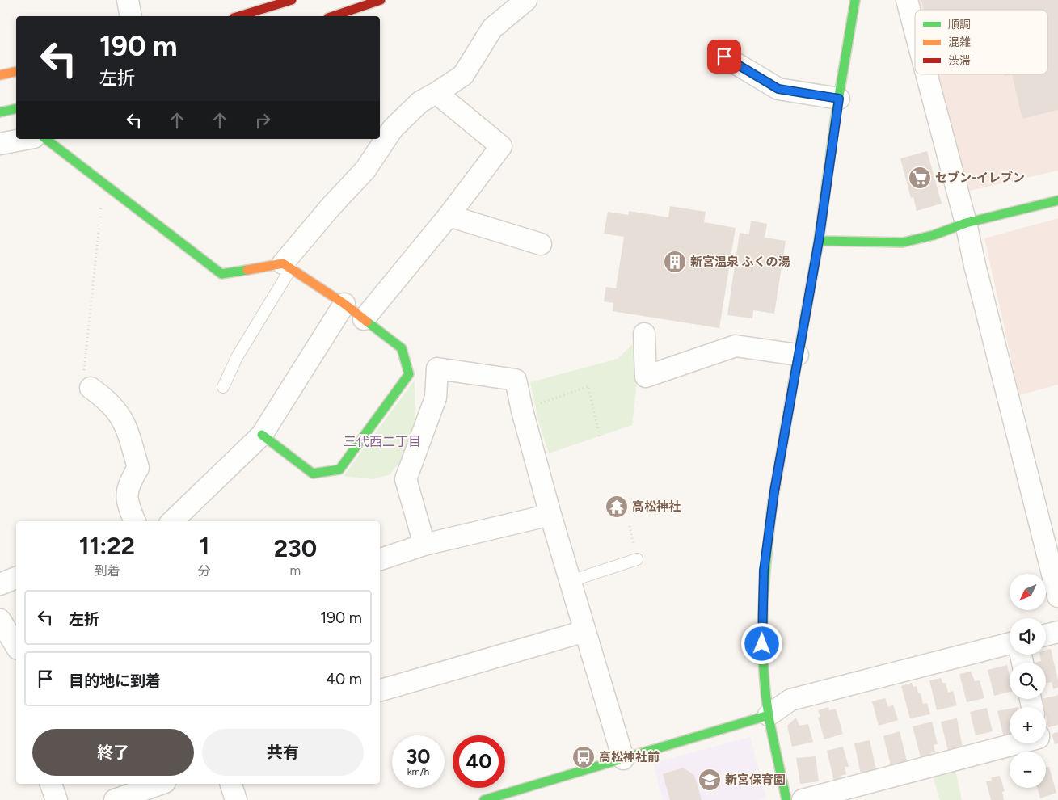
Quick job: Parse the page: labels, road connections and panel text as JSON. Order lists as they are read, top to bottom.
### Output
{
  "districts": ["三代西二丁目"],
  "places": {
    "supermarket": ["セブン-イレブン"],
    "building": ["新宮温泉 ふくの湯"],
    "temple": ["高松神社"],
    "bus stop": ["高松神社前"],
    "school or university": ["新宮保育園"]
  },
  "legend": ["順調", "混雑", "渋滞"],
  "north": "bottom left",
  "page": {
    "turn": ["190 m", "左折"],
    "eta": [
      "11:22",
      "到着",
      "1",
      "分",
      "230",
      "m"
    ],
    "map_buttons": ["+", "−"],
    "list": [
      {
        "name": "左折",
        "value": "190 m"
      },
      {
        "name": "目的地に到着",
        "value": "40 m"
      }
    ],
    "buttons": ["終了", "共有"],
    "speed": "30 km/h",
    "limit": "40"
  }
}
